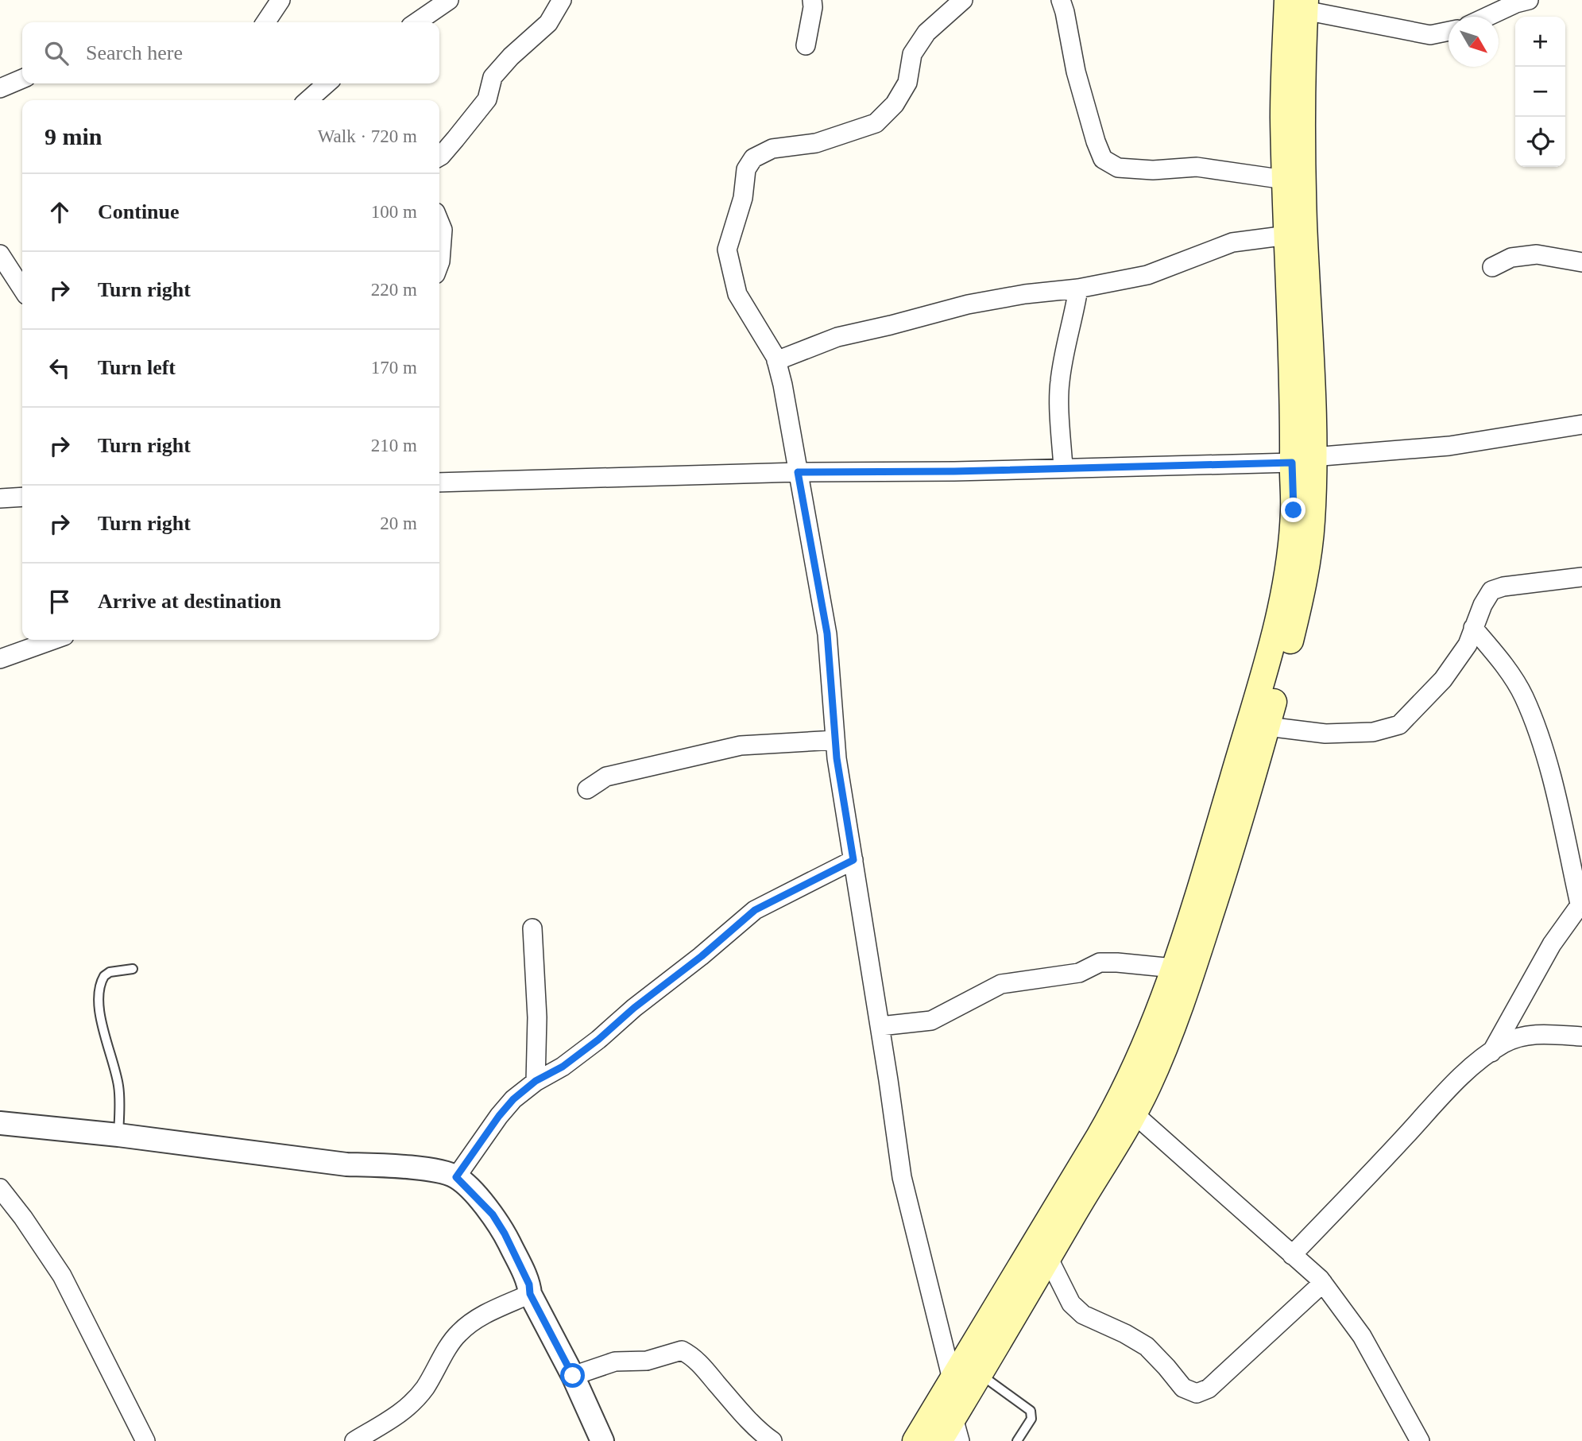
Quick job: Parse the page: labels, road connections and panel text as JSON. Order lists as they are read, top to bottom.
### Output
{
  "north": "bottom right",
  "page": {
    "map_buttons": ["+", "−"],
    "search": "Search here",
    "heading": ["9 min", "Walk · 720 m"],
    "list": [
      ["Continue", "100 m"],
      ["Turn right", "220 m"],
      ["Turn left", "170 m"],
      ["Turn right", "210 m"],
      ["Turn right", "20 m"],
      "Arrive at destination"
    ]
  }
}
